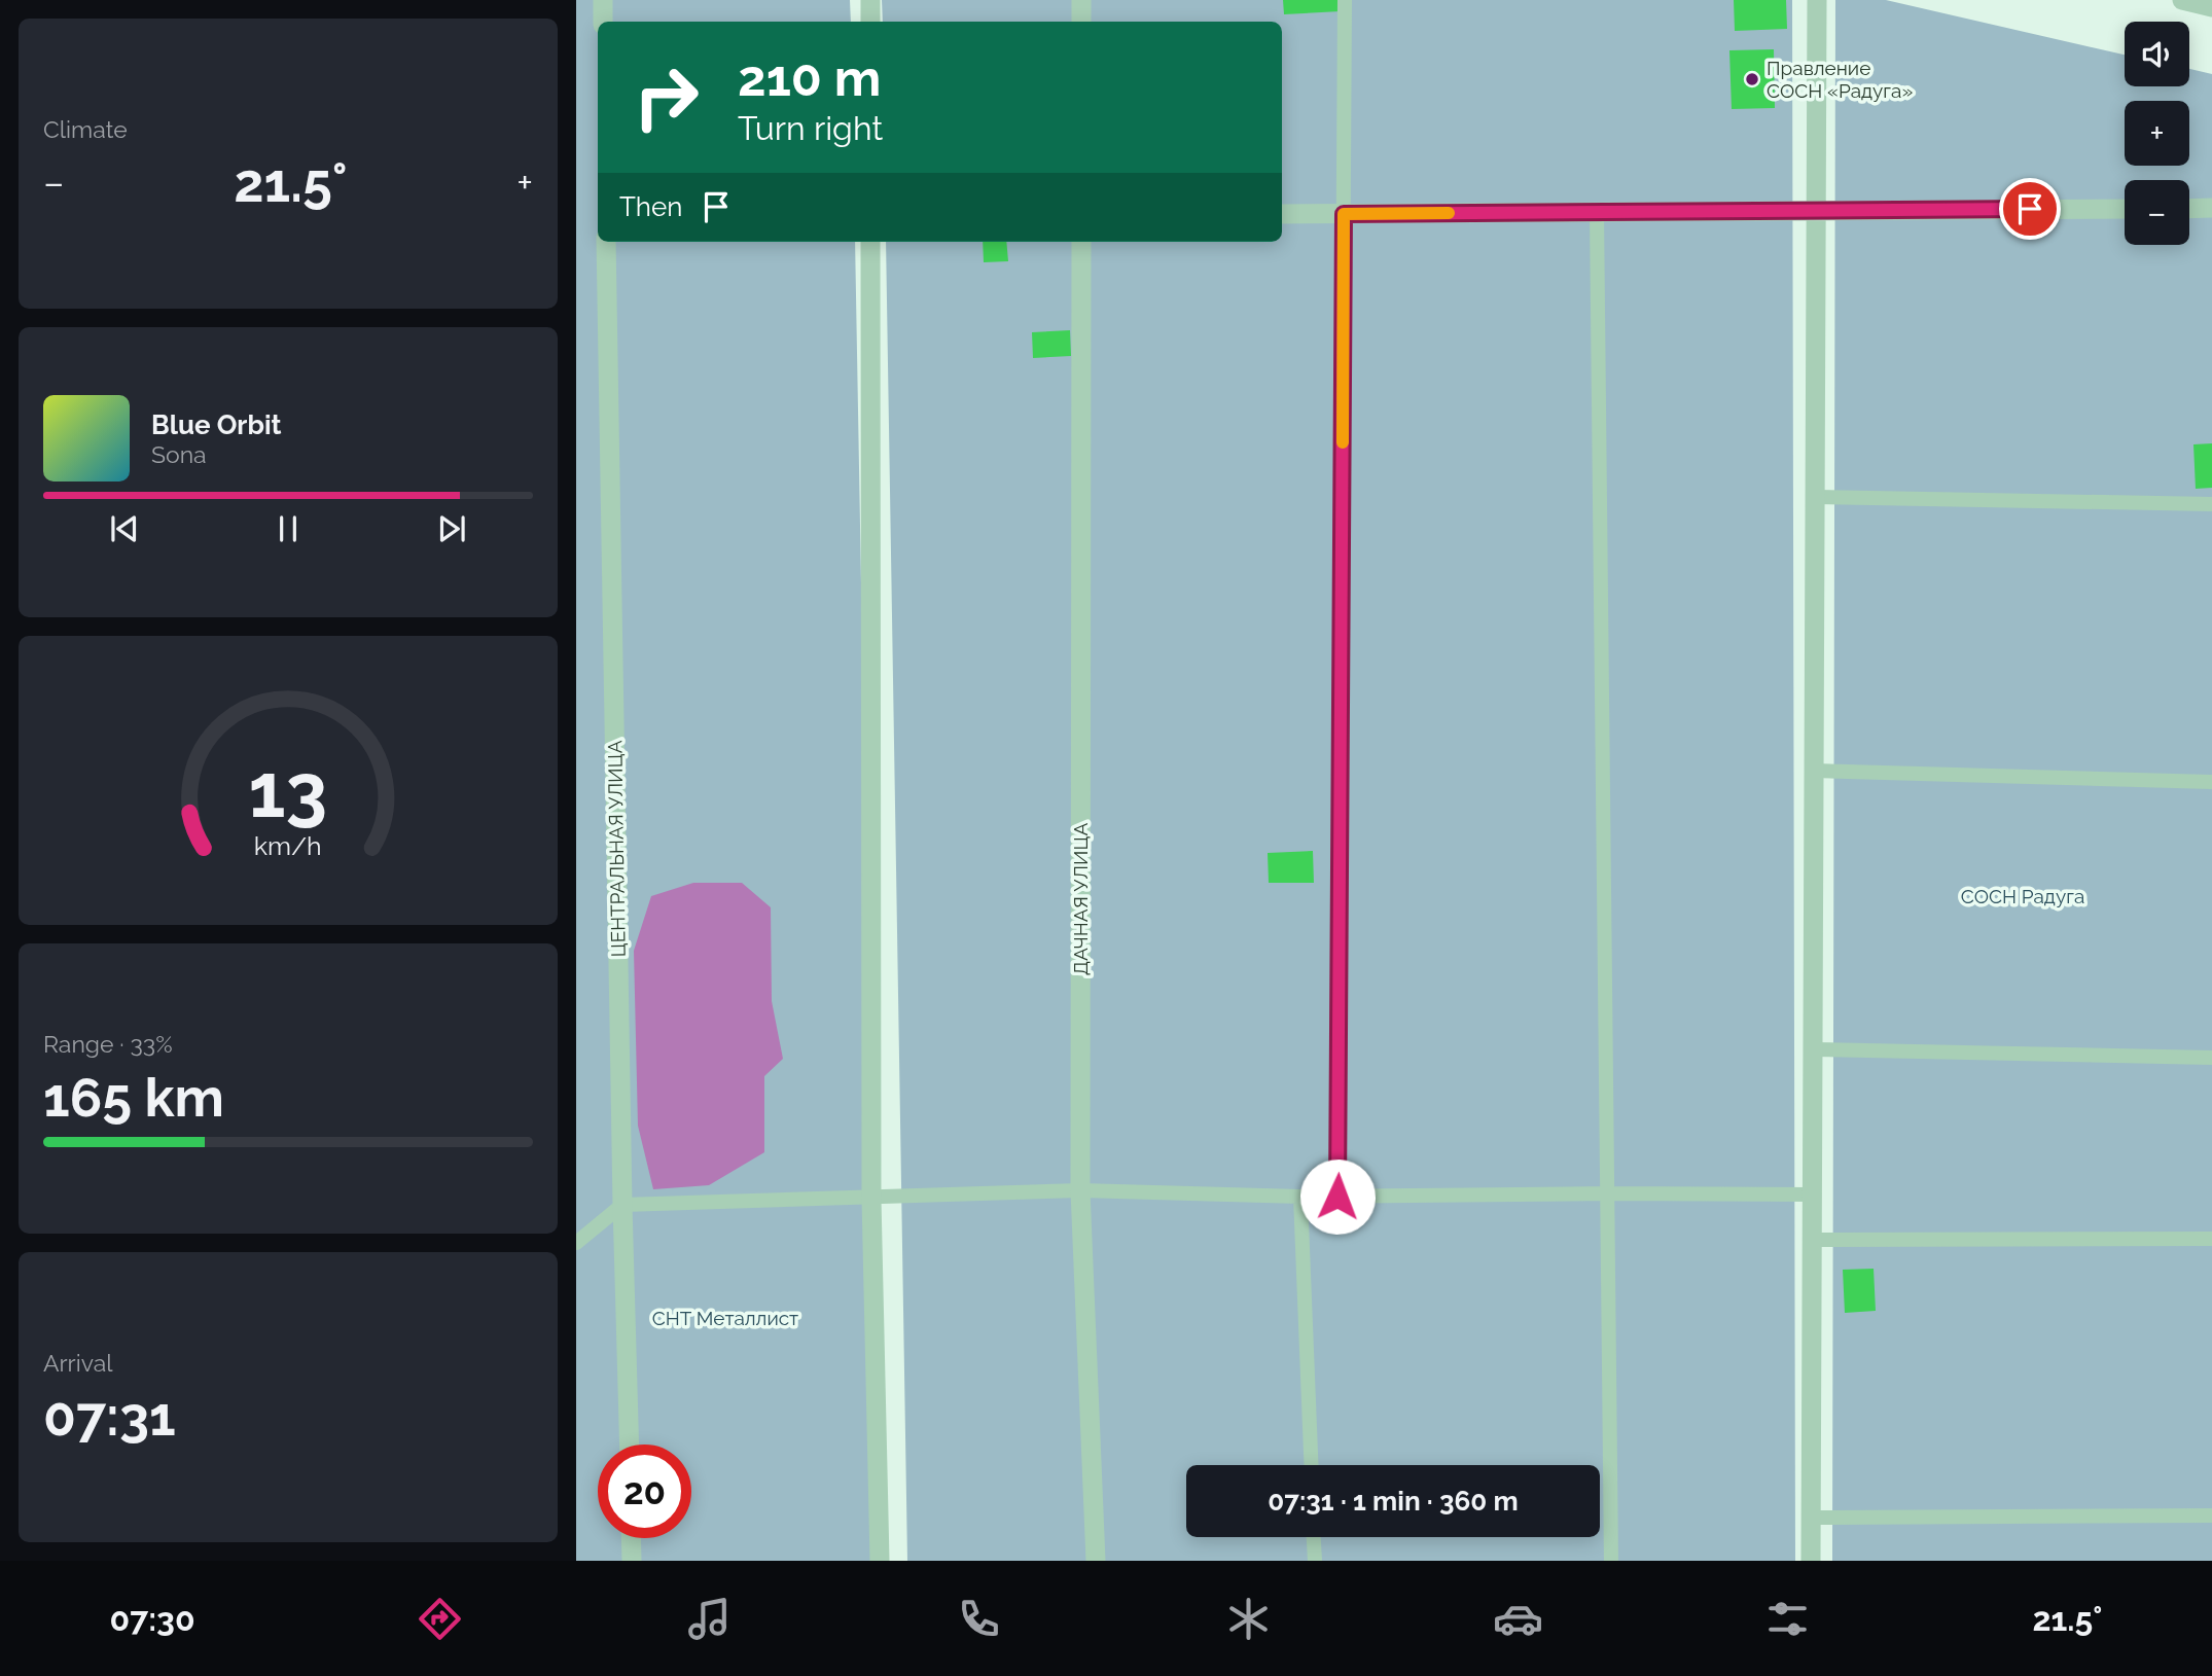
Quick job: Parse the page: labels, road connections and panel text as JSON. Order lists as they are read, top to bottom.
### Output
{
  "streets": {
    "street": ["ЦЕНТРАЛЬНАЯ УЛИЦА", "ДАЧНАЯ УЛИЦА"]
  },
  "parks": ["СОСН Радуга", "СНТ Металлист"],
  "places": ["Правление СОСН «Радуга»"],
  "page": {
    "tile": [
      "Climate",
      ["Range · 33%", "165 km"],
      ["Arrival", "07:31"]
    ],
    "map_buttons": ["+", "−"],
    "turn": ["210 m", "Turn right"],
    "heat": ["−", "21.5°", "+"],
    "then": "Then",
    "song": ["Blue Orbit", "Sona"],
    "limit": "20",
    "trip": "07:31 · 1 min · 360 m",
    "tabs": ["07:30", "21.5°"],
    "gauge": ["13", "km/h"]
  }
}
